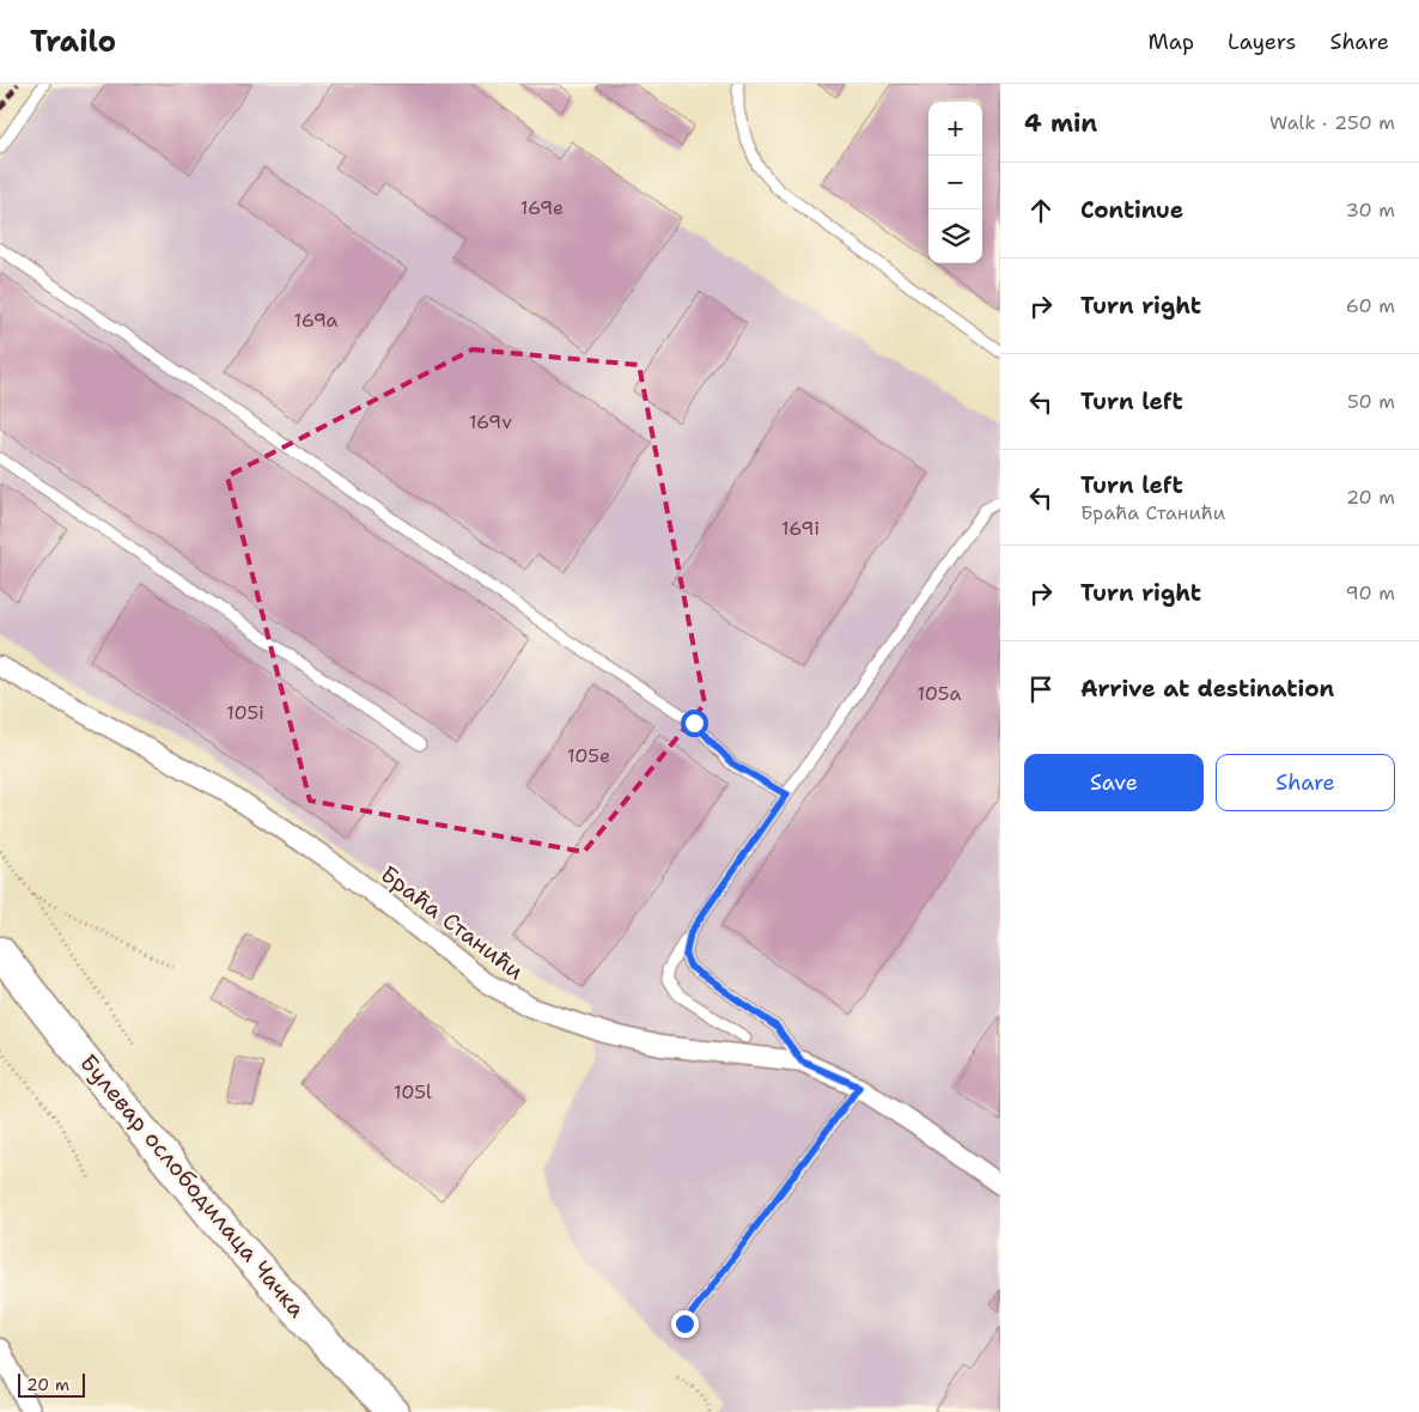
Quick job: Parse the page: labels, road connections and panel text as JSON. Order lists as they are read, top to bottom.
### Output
{
  "streets": {
    "main road": ["Булевар ослободилаца Чачка"],
    "street": ["Браћа Станићи"]
  },
  "house_numbers": [
    "169e",
    "169a",
    "169v",
    "169i",
    "105a",
    "105i",
    "105e",
    "105l"
  ],
  "scale_bar": "20 m",
  "page": {
    "header": "Trailo",
    "nav": ["Map", "Layers", "Share"],
    "heading": ["4 min", "Walk · 250 m"],
    "map_buttons": ["+", "−"],
    "list": [
      ["Continue", "30 m"],
      ["Turn right", "60 m"],
      ["Turn left", "50 m"],
      ["Turn left", "Браћа Станићи", "20 m"],
      ["Turn right", "90 m"],
      "Arrive at destination"
    ],
    "buttons": ["Save", "Share"],
    "scale": "20 m"
  }
}
